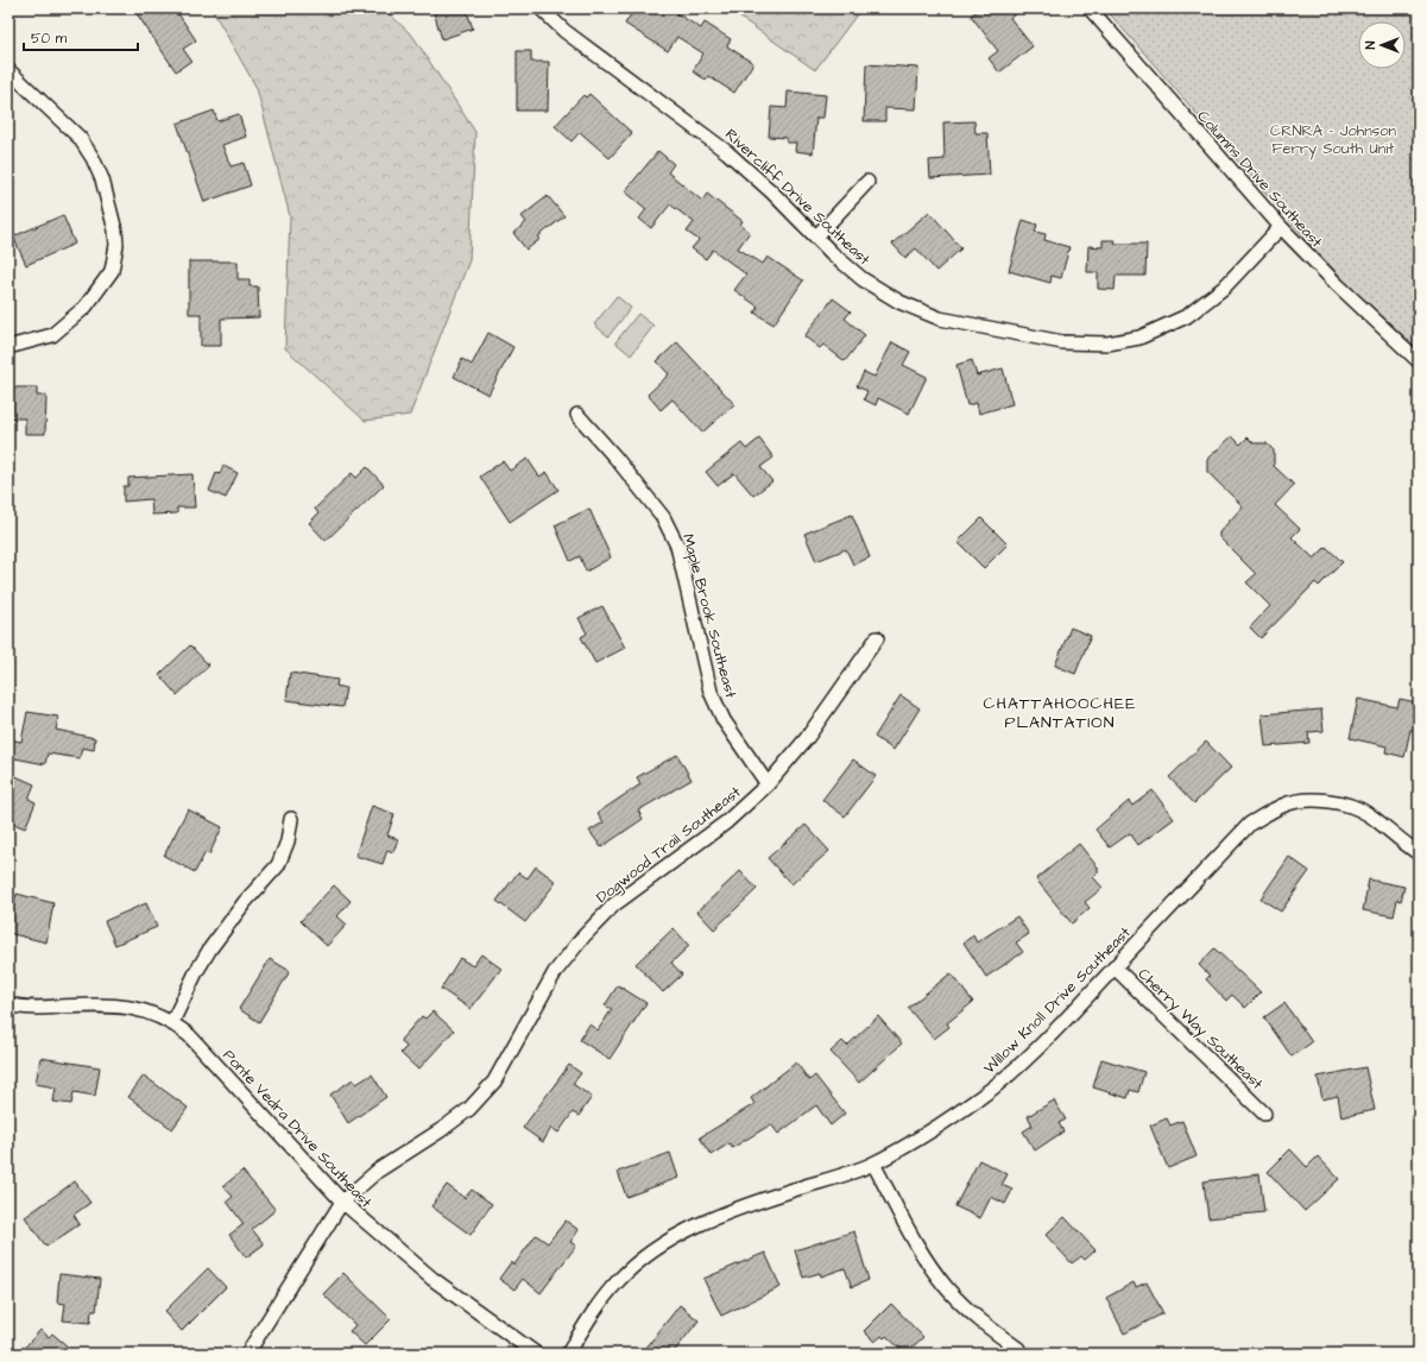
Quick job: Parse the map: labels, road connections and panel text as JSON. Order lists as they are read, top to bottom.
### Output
{
  "streets": {
    "street": [
      "Columns Drive Southeast",
      "Rivercliff Drive Southeast",
      "Maple Brook Southeast",
      "Dogwood Trail Southeast",
      "Willow Knoll Drive Southeast",
      "Cherry Way Southeast",
      "Ponte Vedra Drive Southeast"
    ]
  },
  "crossings": [
    ["Columns Drive Southeast", "Rivercliff Drive Southeast"],
    ["Maple Brook Southeast", "Dogwood Trail Southeast"],
    ["Dogwood Trail Southeast", "Ponte Vedra Drive Southeast"],
    ["Willow Knoll Drive Southeast", "Cherry Way Southeast"]
  ],
  "districts": ["CHATTAHOOCHEE PLANTATION"],
  "parks": ["CRNRA - Johnson Ferry South Unit"],
  "scale_bar": "50 m",
  "north": "left"
}
